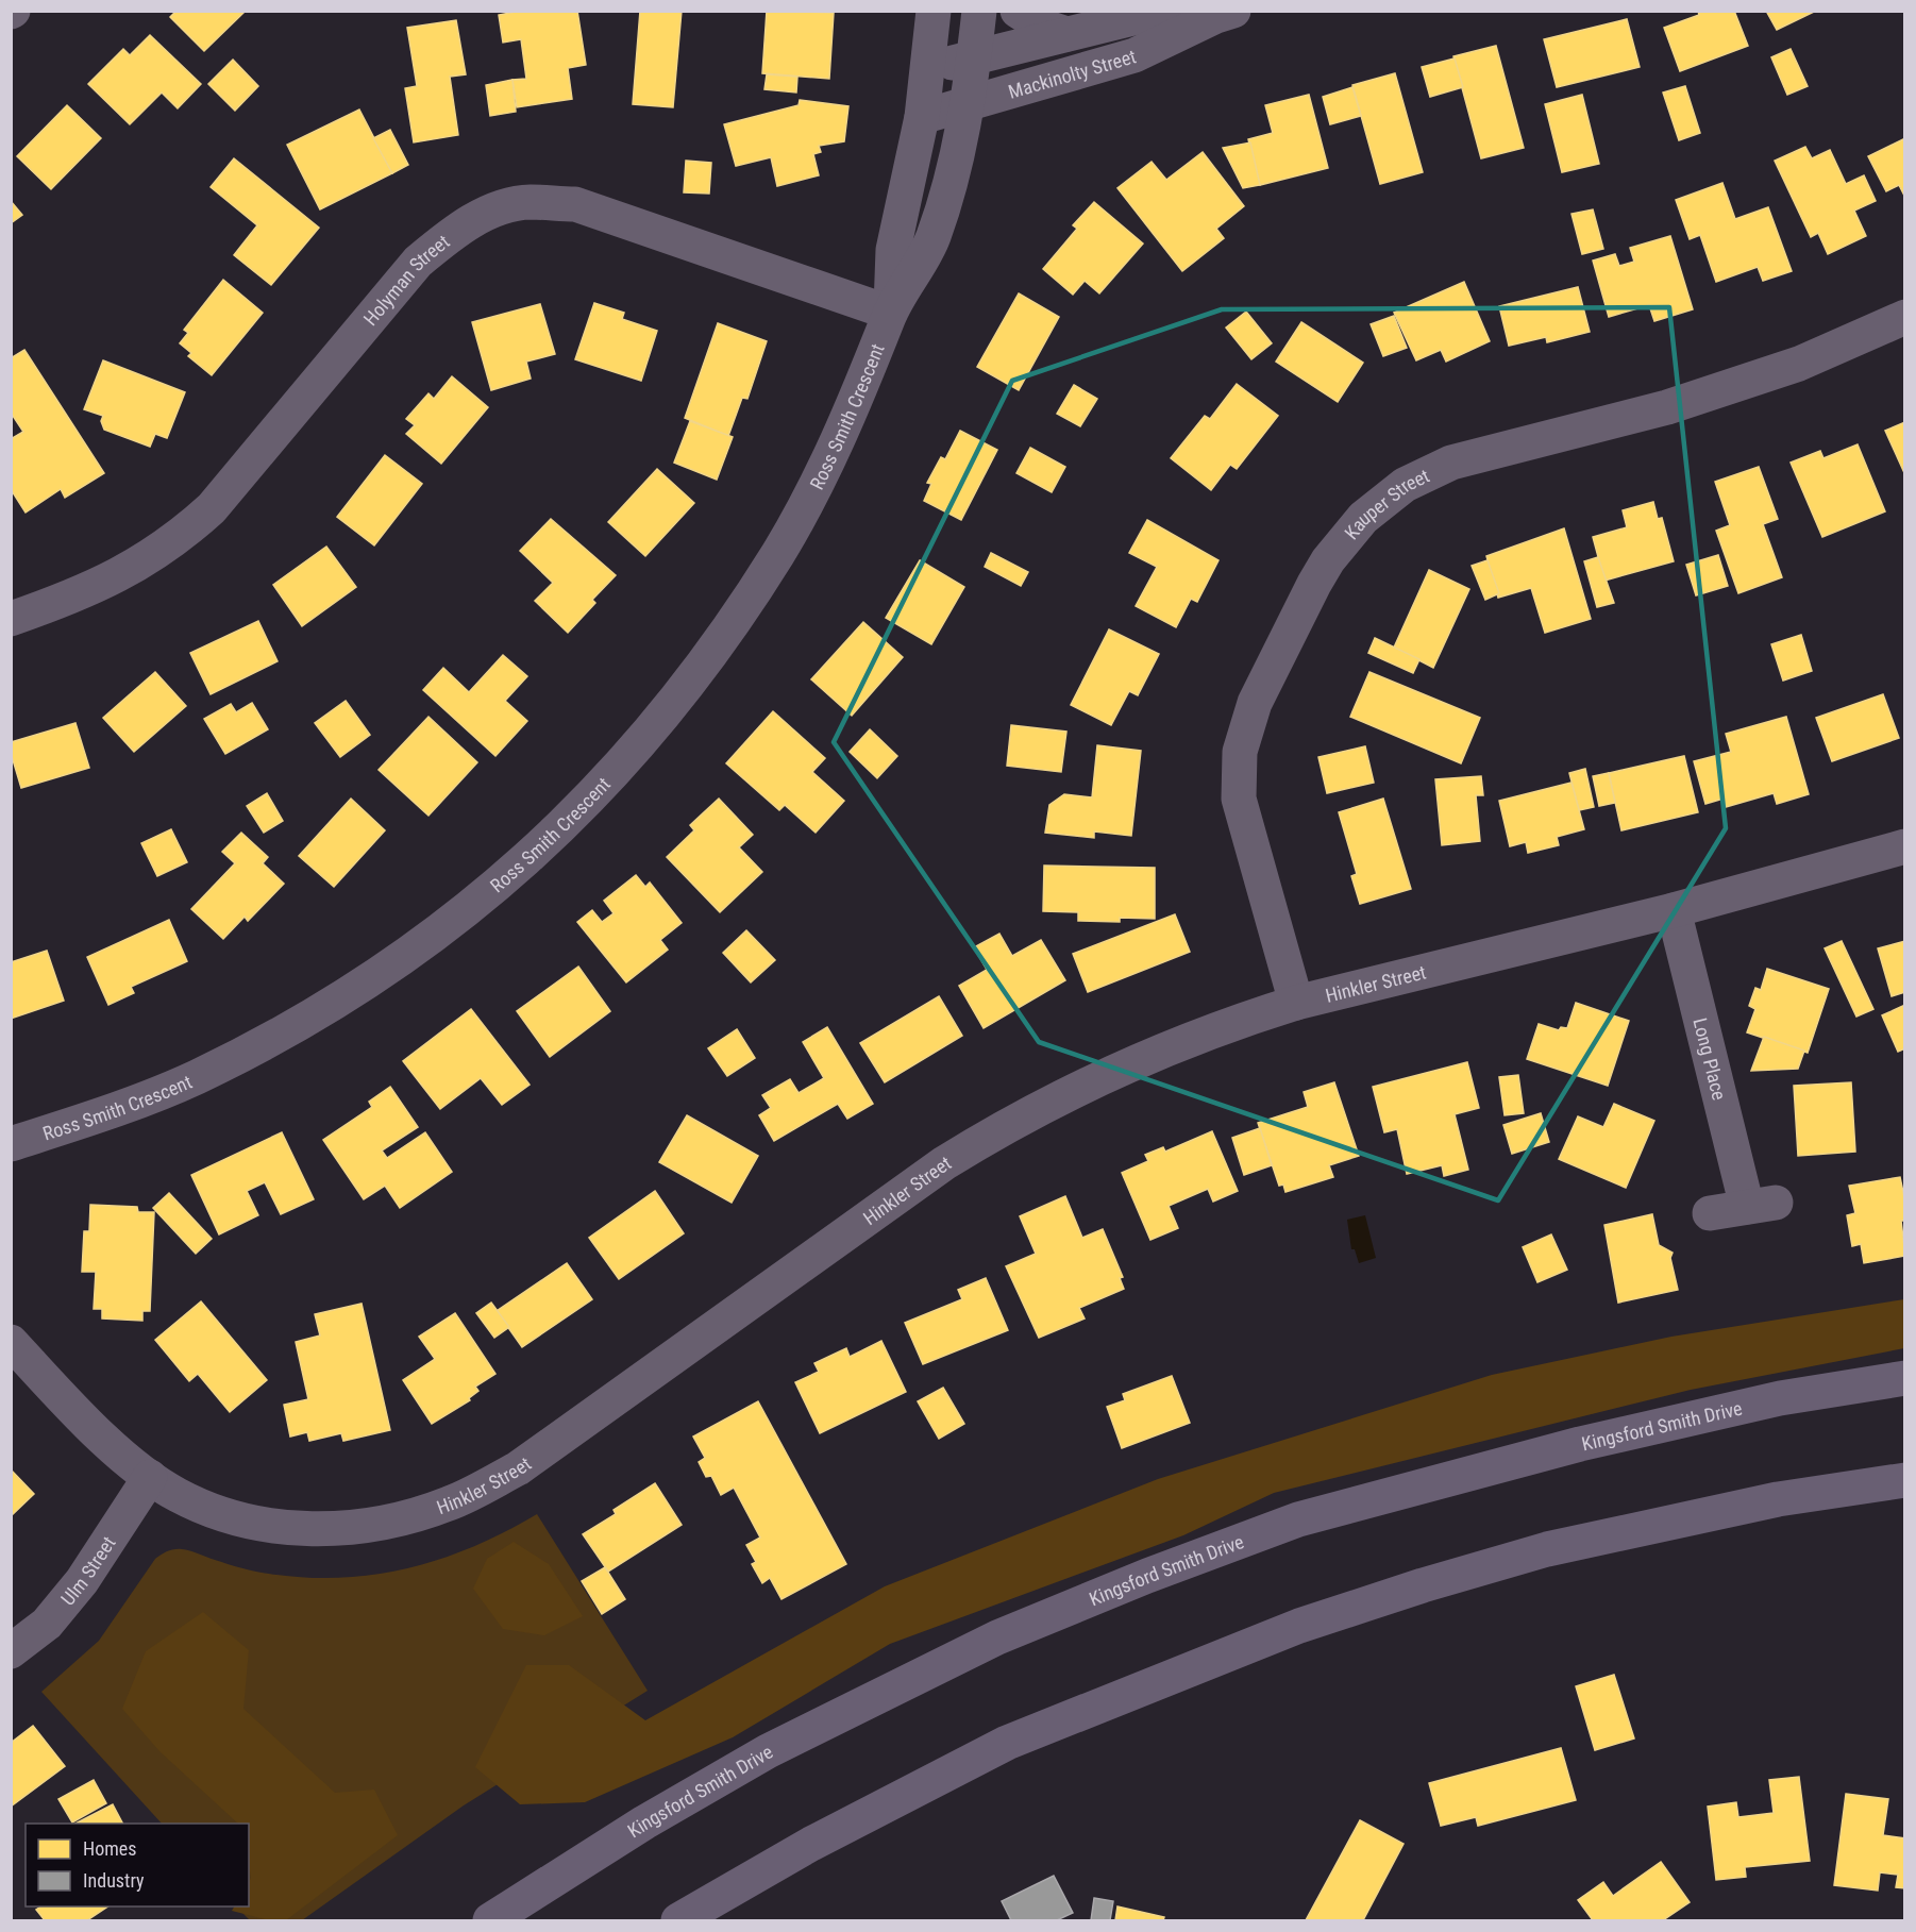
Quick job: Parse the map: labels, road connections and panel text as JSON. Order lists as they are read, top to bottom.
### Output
{
  "streets": {
    "main road": ["Kingsford Smith Drive"],
    "street": [
      "Mackinolty Street",
      "Holyman Street",
      "Ross Smith Crescent",
      "Kauper Street",
      "Hinkler Street",
      "Long Place",
      "Ulm Street"
    ]
  },
  "crossings": [
    ["Mackinolty Street", "Ross Smith Crescent"],
    ["Holyman Street", "Ross Smith Crescent"],
    ["Kauper Street", "Hinkler Street"],
    ["Hinkler Street", "Long Place"],
    ["Hinkler Street", "Ulm Street"]
  ],
  "legend": ["Homes", "Industry"]
}
